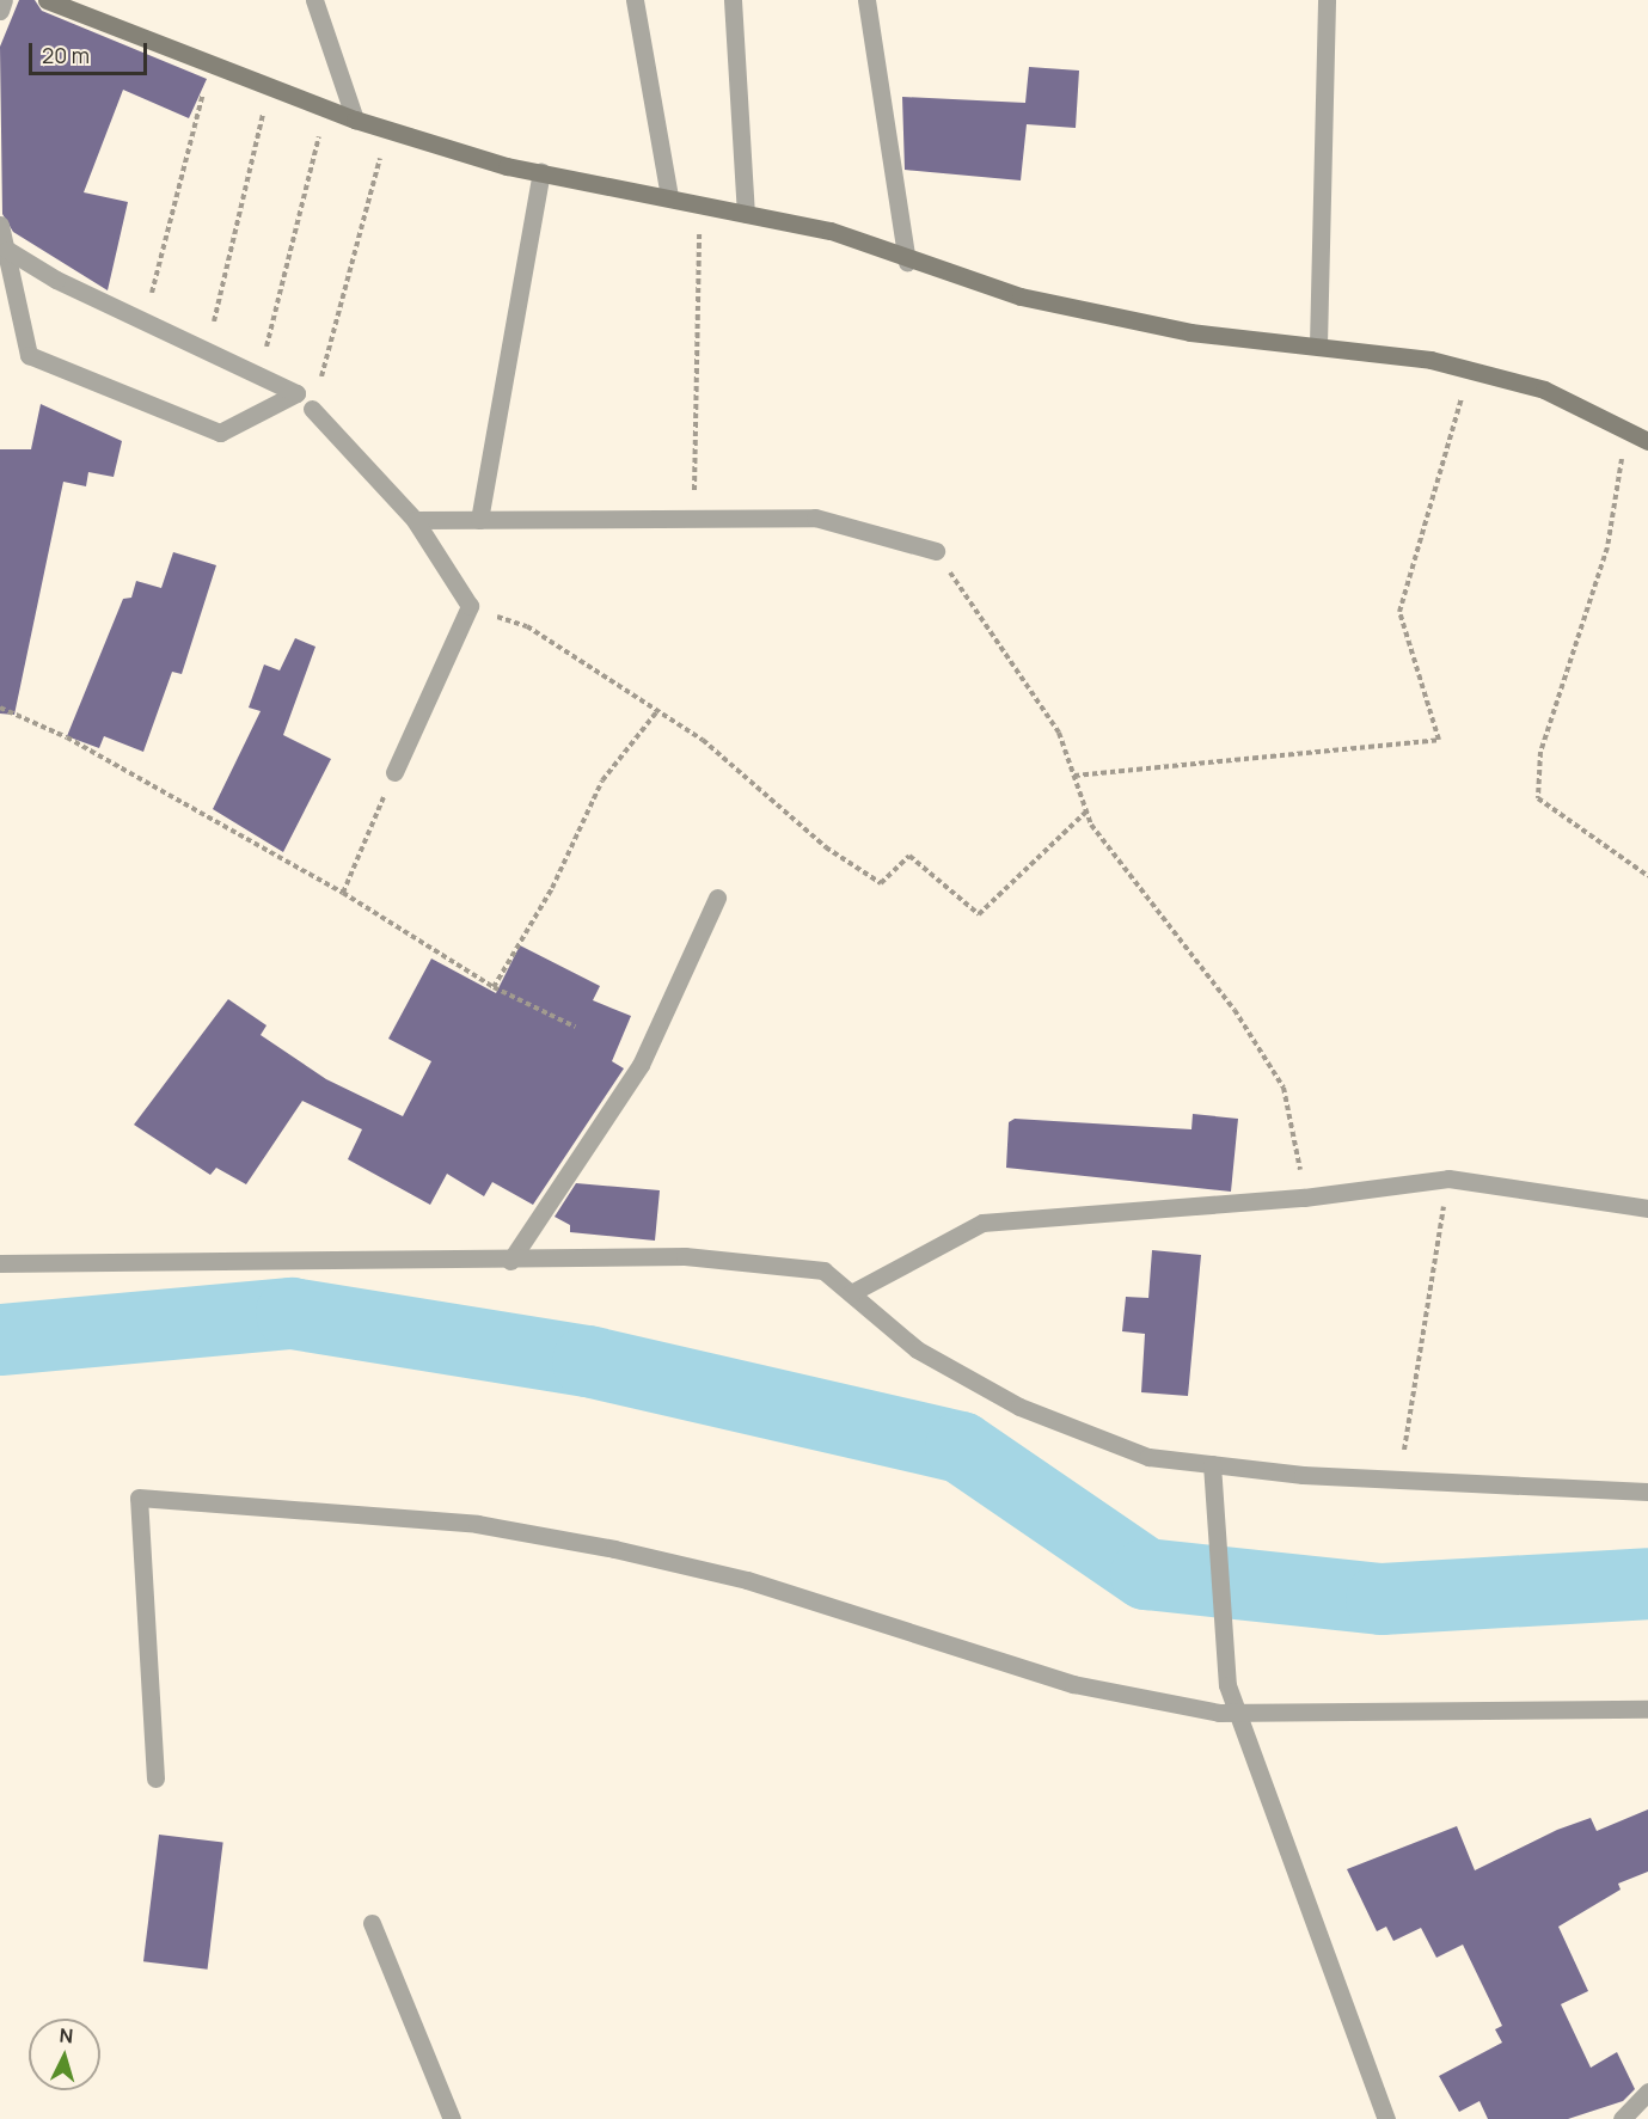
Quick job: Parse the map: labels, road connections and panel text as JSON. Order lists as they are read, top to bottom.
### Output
{
  "scale_bar": "20 m",
  "north": "top"
}
